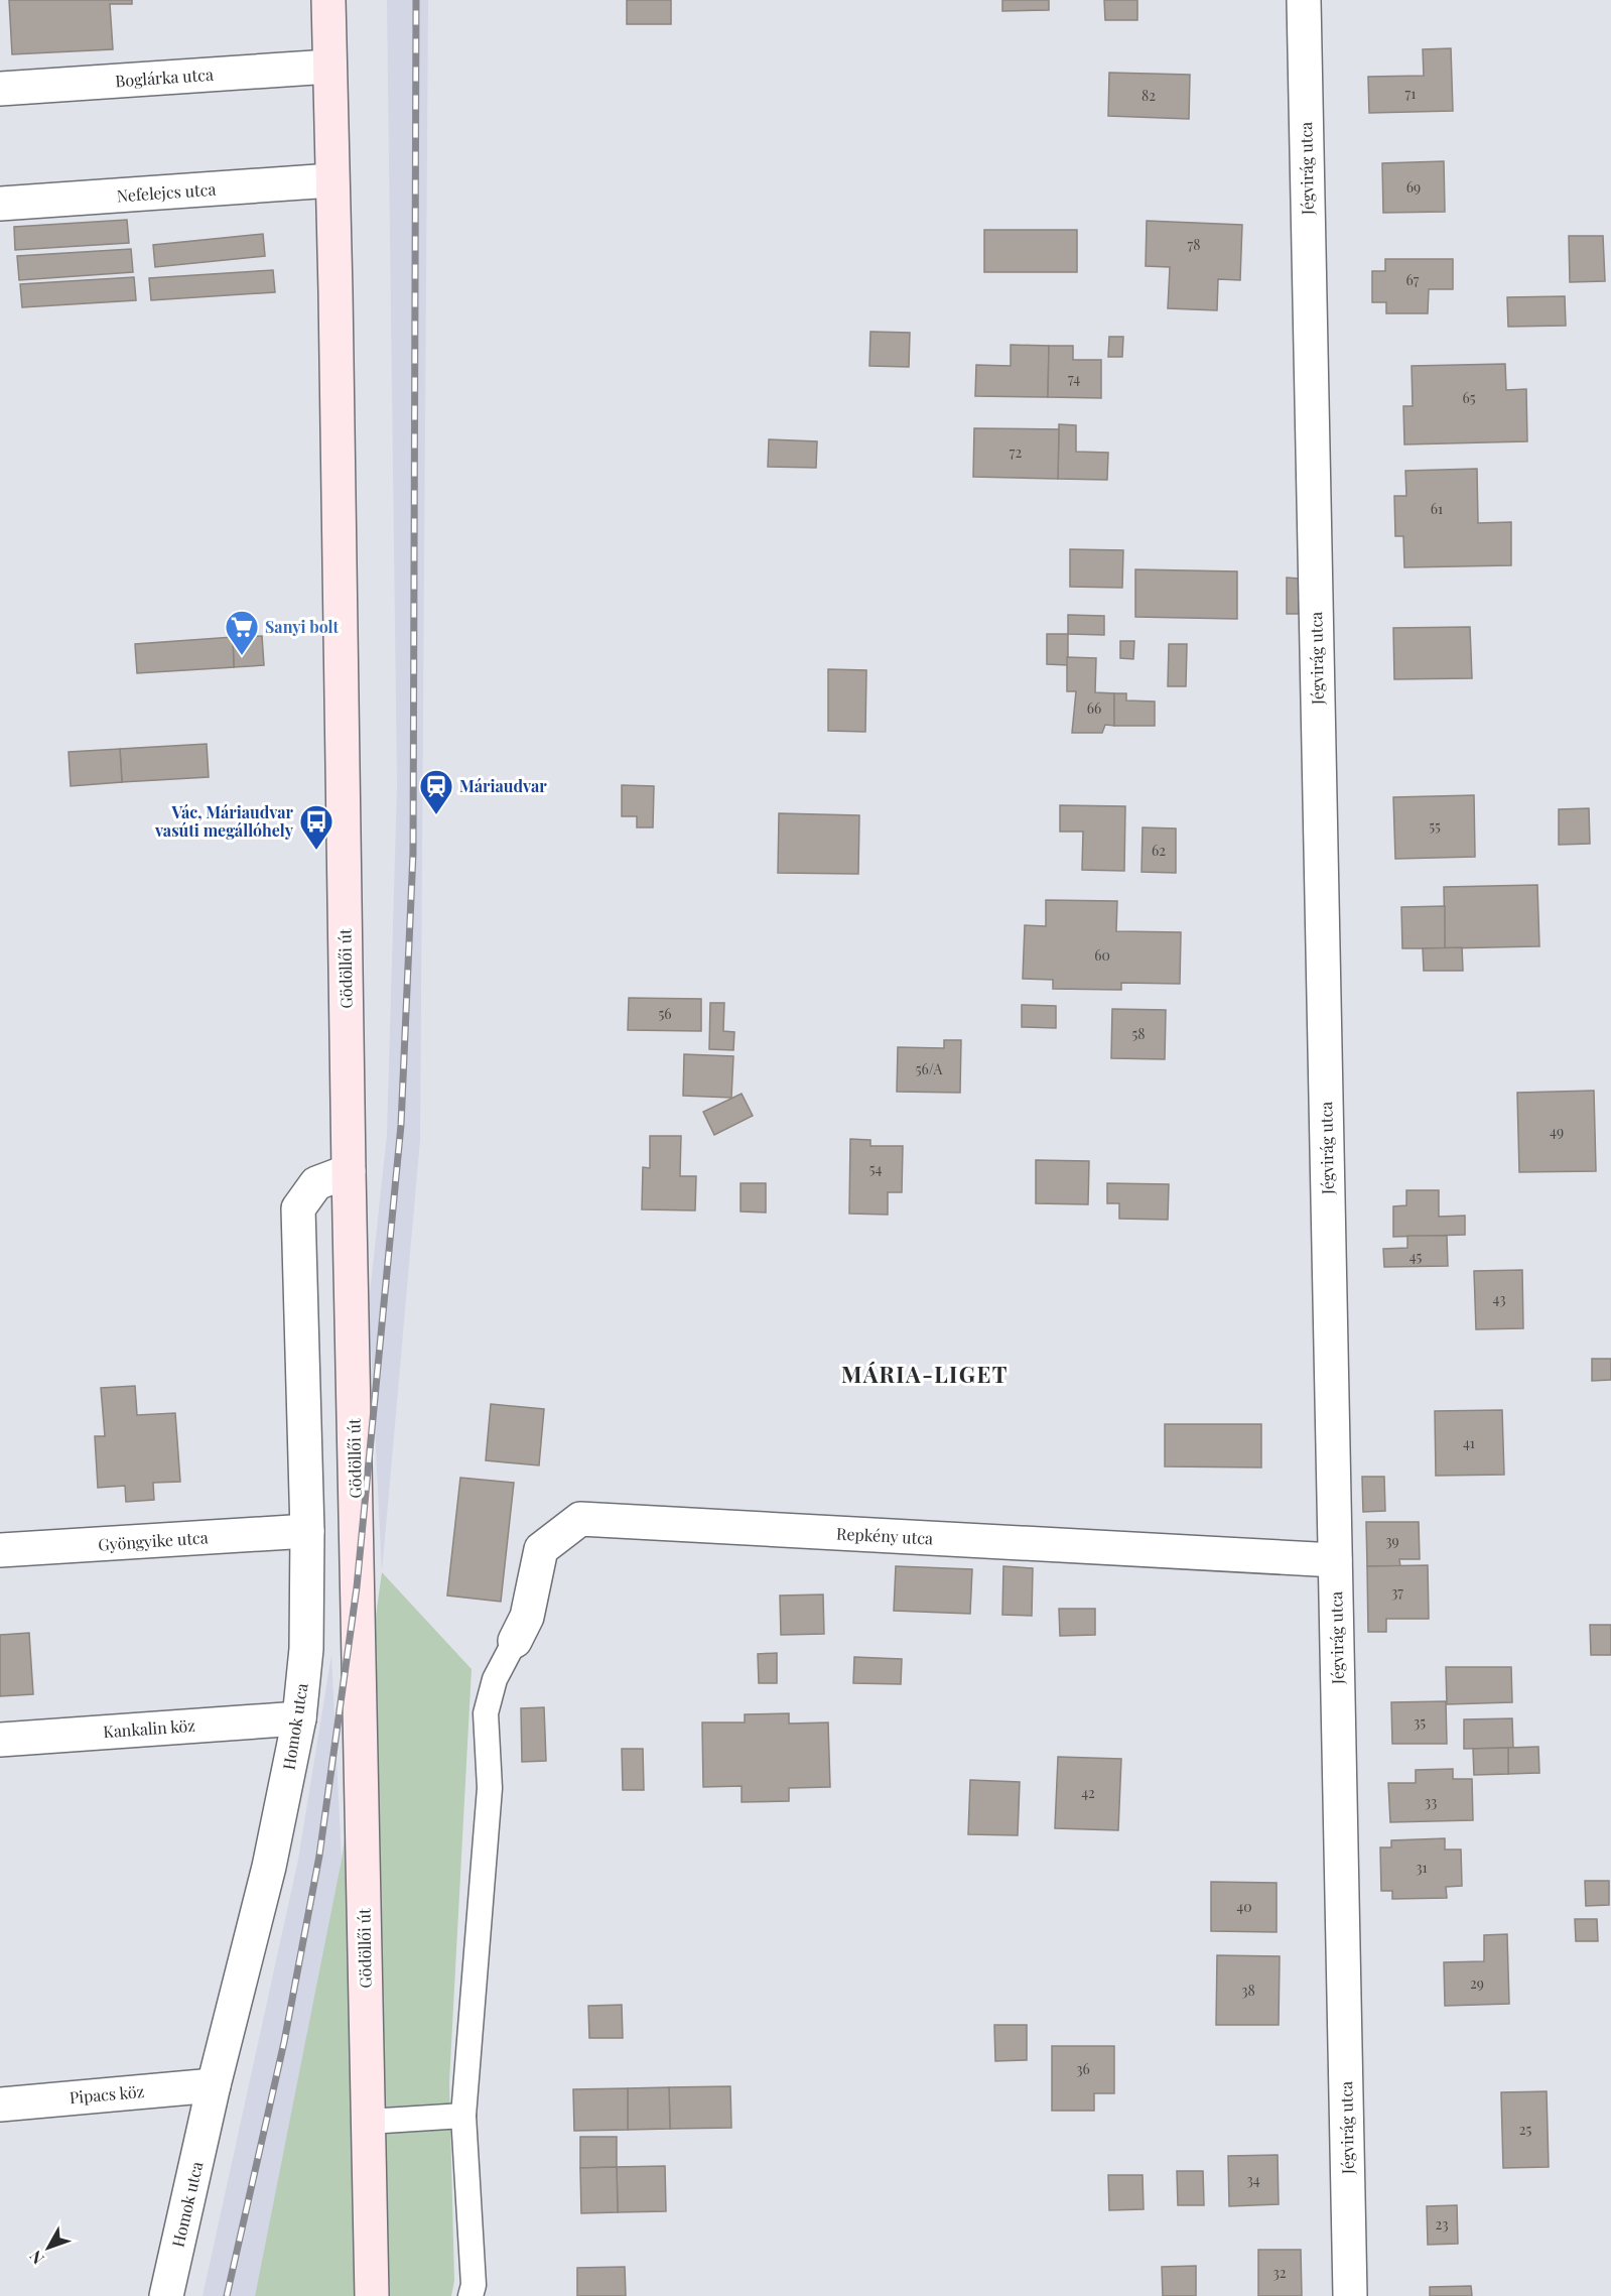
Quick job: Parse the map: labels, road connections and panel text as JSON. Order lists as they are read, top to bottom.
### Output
{
  "streets": {
    "main road": ["Gödöllői út"],
    "street": [
      "Boglárka utca",
      "Jégvirág utca",
      "Nefelejcs utca",
      "Repkény utca",
      "Gyöngyike utca",
      "Homok utca",
      "Kankalin köz",
      "Pipacs köz"
    ]
  },
  "crossings": [
    ["Boglárka utca", "Gödöllői út"],
    ["Jégvirág utca", "Repkény utca"],
    ["Nefelejcs utca", "Gödöllői út"],
    ["Gödöllői út", "Homok utca"],
    ["Gyöngyike utca", "Homok utca"],
    ["Homok utca", "Kankalin köz"],
    ["Homok utca", "Pipacs köz"]
  ],
  "districts": ["MÁRIA-LIGET"],
  "places": {
    "supermarket": ["Sanyi bolt"],
    "station": ["Máriaudvar"],
    "bus stop": ["Vác, Máriaudvar vasúti megállóhely"]
  },
  "house_numbers": [
    "71",
    "82",
    "69",
    "78",
    "67",
    "74",
    "65",
    "72",
    "61",
    "66",
    "55",
    "62",
    "60",
    "56",
    "58",
    "56/A",
    "49",
    "54",
    "45",
    "43",
    "41",
    "39",
    "37",
    "35",
    "42",
    "33",
    "31",
    "40",
    "29",
    "38",
    "36",
    "25",
    "34",
    "23",
    "32"
  ],
  "north": "bottom left"
}
